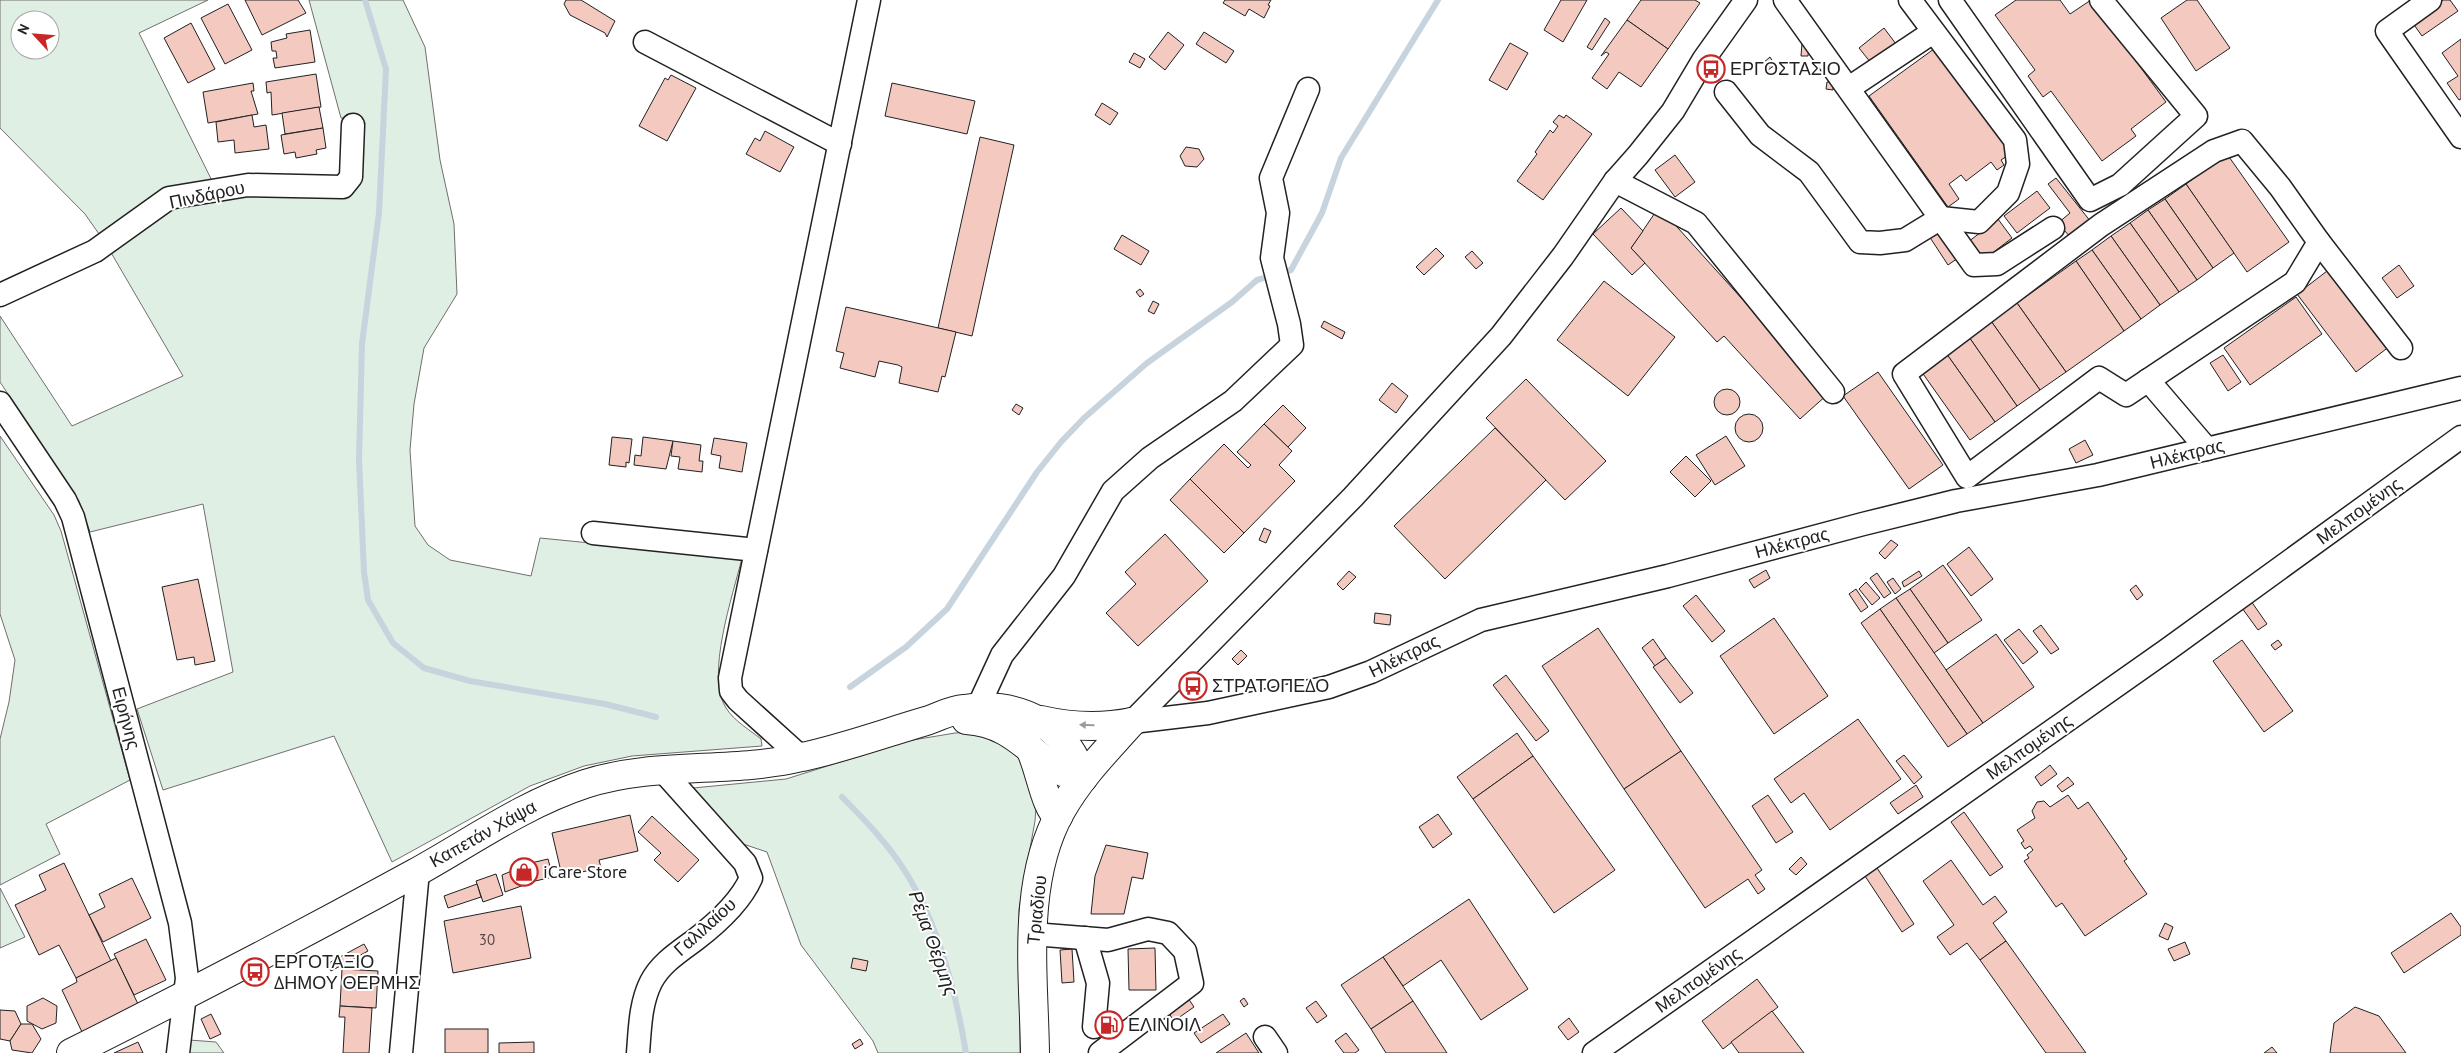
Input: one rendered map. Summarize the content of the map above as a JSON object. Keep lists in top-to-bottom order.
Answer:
{
  "streets": {
    "main road": ["Καπετάν Χάψα", "Τριαδίου"],
    "street": [
      "Πινδάρου",
      "Ηλέκτρας",
      "Μελπομένης",
      "Ειρήνης",
      "Γαλιλαίου"
    ]
  },
  "crossings": [
    ["Ηλέκτρας", "Τριαδίου"],
    ["Ειρήνης", "Καπετάν Χάψα"],
    ["Καπετάν Χάψα", "Τριαδίου"],
    ["Καπετάν Χάψα", "Γαλιλαίου"]
  ],
  "water": ["Ρέμα Θέρμης"],
  "places": {
    "bus stop": ["ΕΡΓΟΣΤΑΣΙΟ", "ΣΤΡΑΤΟΠΕΔΟ", "ΕΡΓΟΤΑΞΙΟ ΔΗΜΟΥ ΘΕΡΜΗΣ"],
    "shop": ["iCare Store"],
    "fuel station": ["ΕΛΙΝΟΙΛ"]
  },
  "house_numbers": ["30"],
  "north": "top left"
}
